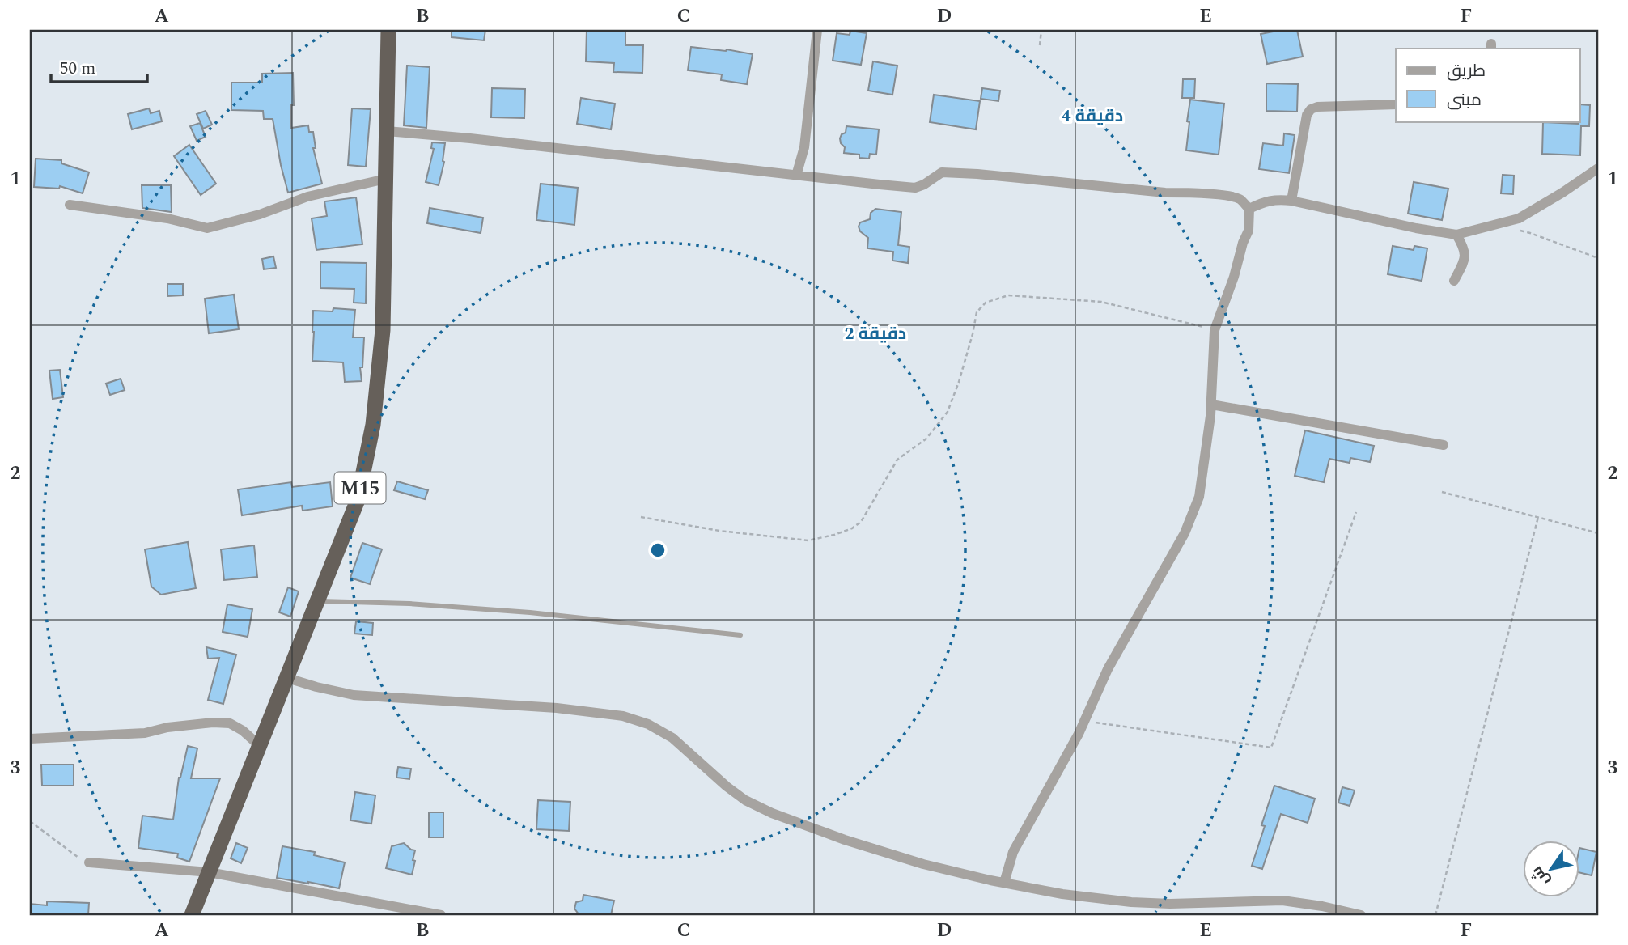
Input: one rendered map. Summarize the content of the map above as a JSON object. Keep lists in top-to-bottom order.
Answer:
{
  "streets": {
    "highway": ["M15"]
  },
  "legend": ["طريق", "مبنى"],
  "scale_bar": "50 m",
  "north": "bottom left",
  "grid": {
    "columns": [
      "A",
      "B",
      "C",
      "D",
      "E",
      "F"
    ],
    "rows": ["1", "2", "3"]
  },
  "rings": ["4 دقيقة", "2 دقيقة"]
}
